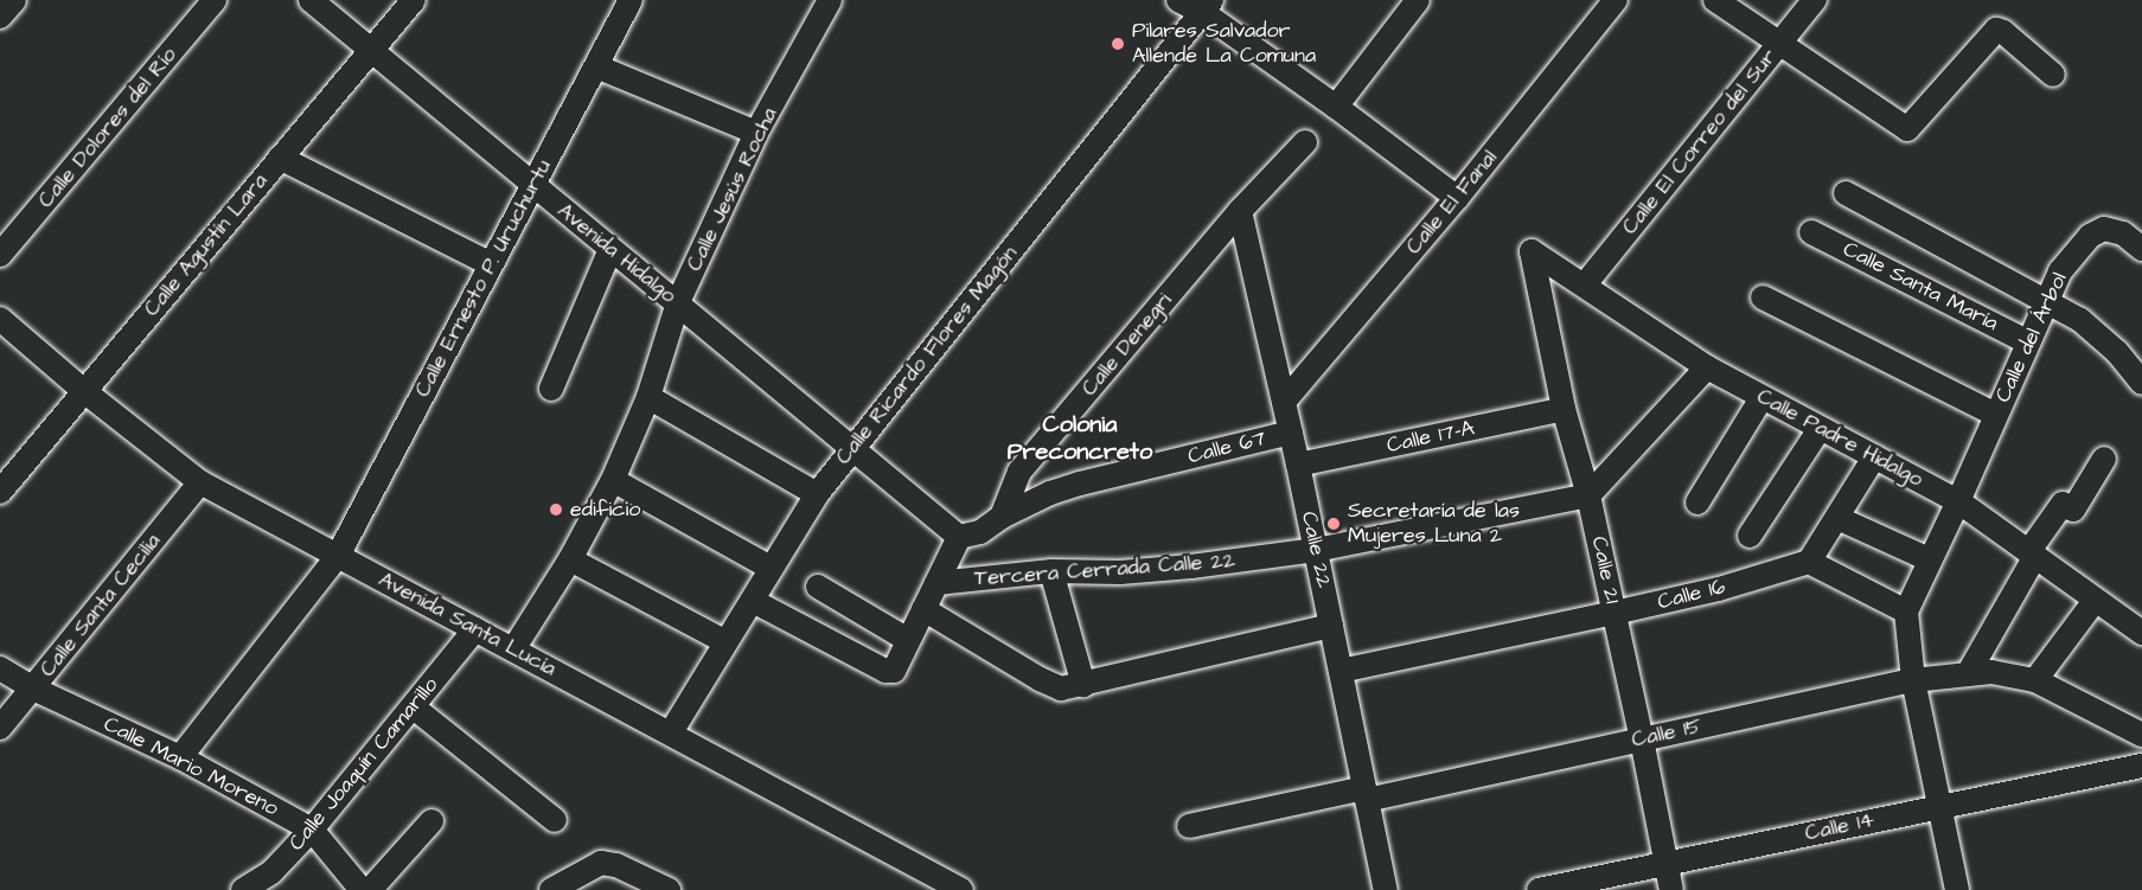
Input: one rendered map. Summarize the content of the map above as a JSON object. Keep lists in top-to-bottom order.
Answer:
{
  "streets": {
    "street": [
      "Calle Dolores del Río",
      "Calle El Correo del Sur",
      "Calle Jesús Rocha",
      "Calle El Fanal",
      "Calle Agustín Lara",
      "Avenida Hidalgo",
      "Calle Ernesto P. Uruchurtu",
      "Calle Santa María",
      "Calle del Árbol",
      "Calle Denegri",
      "Calle Ricardo Flores Magón",
      "Calle 17-A",
      "Calle Padre Hidalgo",
      "Calle 67",
      "Calle 22",
      "Tercera Cerrada Calle 22",
      "Calle 21",
      "Calle 16",
      "Calle Santa Cecilia",
      "Avenida Santa Lucía",
      "Calle 15",
      "Calle Joaquín Camarillo",
      "Calle Mario Moreno",
      "Calle 14"
    ]
  },
  "crossings": [
    ["Calle El Correo del Sur", "Calle Padre Hidalgo"],
    ["Calle Jesús Rocha", "Avenida Hidalgo"],
    ["Calle Jesús Rocha", "Avenida Santa Lucía"],
    ["Calle El Fanal", "Calle 22"],
    ["Calle Agustín Lara", "Avenida Hidalgo"],
    ["Calle Agustín Lara", "Avenida Santa Lucía"],
    ["Avenida Hidalgo", "Calle Ernesto P. Uruchurtu"],
    ["Avenida Hidalgo", "Calle Ricardo Flores Magón"],
    ["Calle Ernesto P. Uruchurtu", "Avenida Santa Lucía"],
    ["Calle Ernesto P. Uruchurtu", "Calle Mario Moreno"],
    ["Calle Santa María", "Calle del Árbol"],
    ["Calle del Árbol", "Calle Padre Hidalgo"],
    ["Calle Denegri", "Calle 67"],
    ["Calle Denegri", "Calle 22"],
    ["Calle Ricardo Flores Magón", "Avenida Santa Lucía"],
    ["Calle 17-A", "Calle 22"],
    ["Calle 17-A", "Calle 21"],
    ["Calle Padre Hidalgo", "Calle 21"],
    ["Calle 67", "Calle 22"],
    ["Calle 22", "Tercera Cerrada Calle 22"],
    ["Calle 22", "Calle 16"],
    ["Calle 22", "Calle 15"],
    ["Tercera Cerrada Calle 22", "Calle 21"],
    ["Calle 21", "Calle 16"],
    ["Calle 21", "Calle 15"],
    ["Calle 21", "Calle 14"],
    ["Calle Santa Cecilia", "Avenida Santa Lucía"],
    ["Calle Santa Cecilia", "Calle Mario Moreno"],
    ["Avenida Santa Lucía", "Calle Joaquín Camarillo"],
    ["Calle Joaquín Camarillo", "Calle Mario Moreno"]
  ],
  "districts": ["Colonia Preconcreto"],
  "places": ["Pilares Salvador Allende La Comuna", "edificio", "Secretaría de las Mujeres Luna 2"]
}
